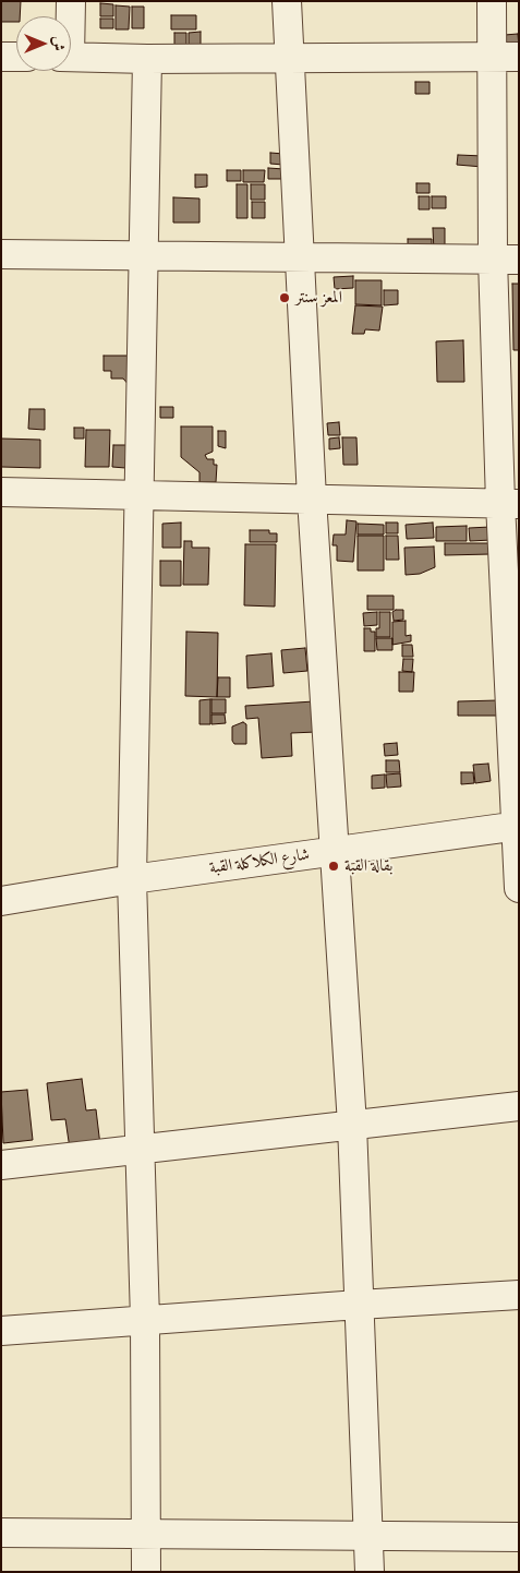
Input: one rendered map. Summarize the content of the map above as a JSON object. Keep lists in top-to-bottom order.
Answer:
{
  "streets": {
    "street": ["شارع الكلاكلة القبة"]
  },
  "places": ["المعز سنتر", "بقالة القبة"],
  "north": "right"
}
